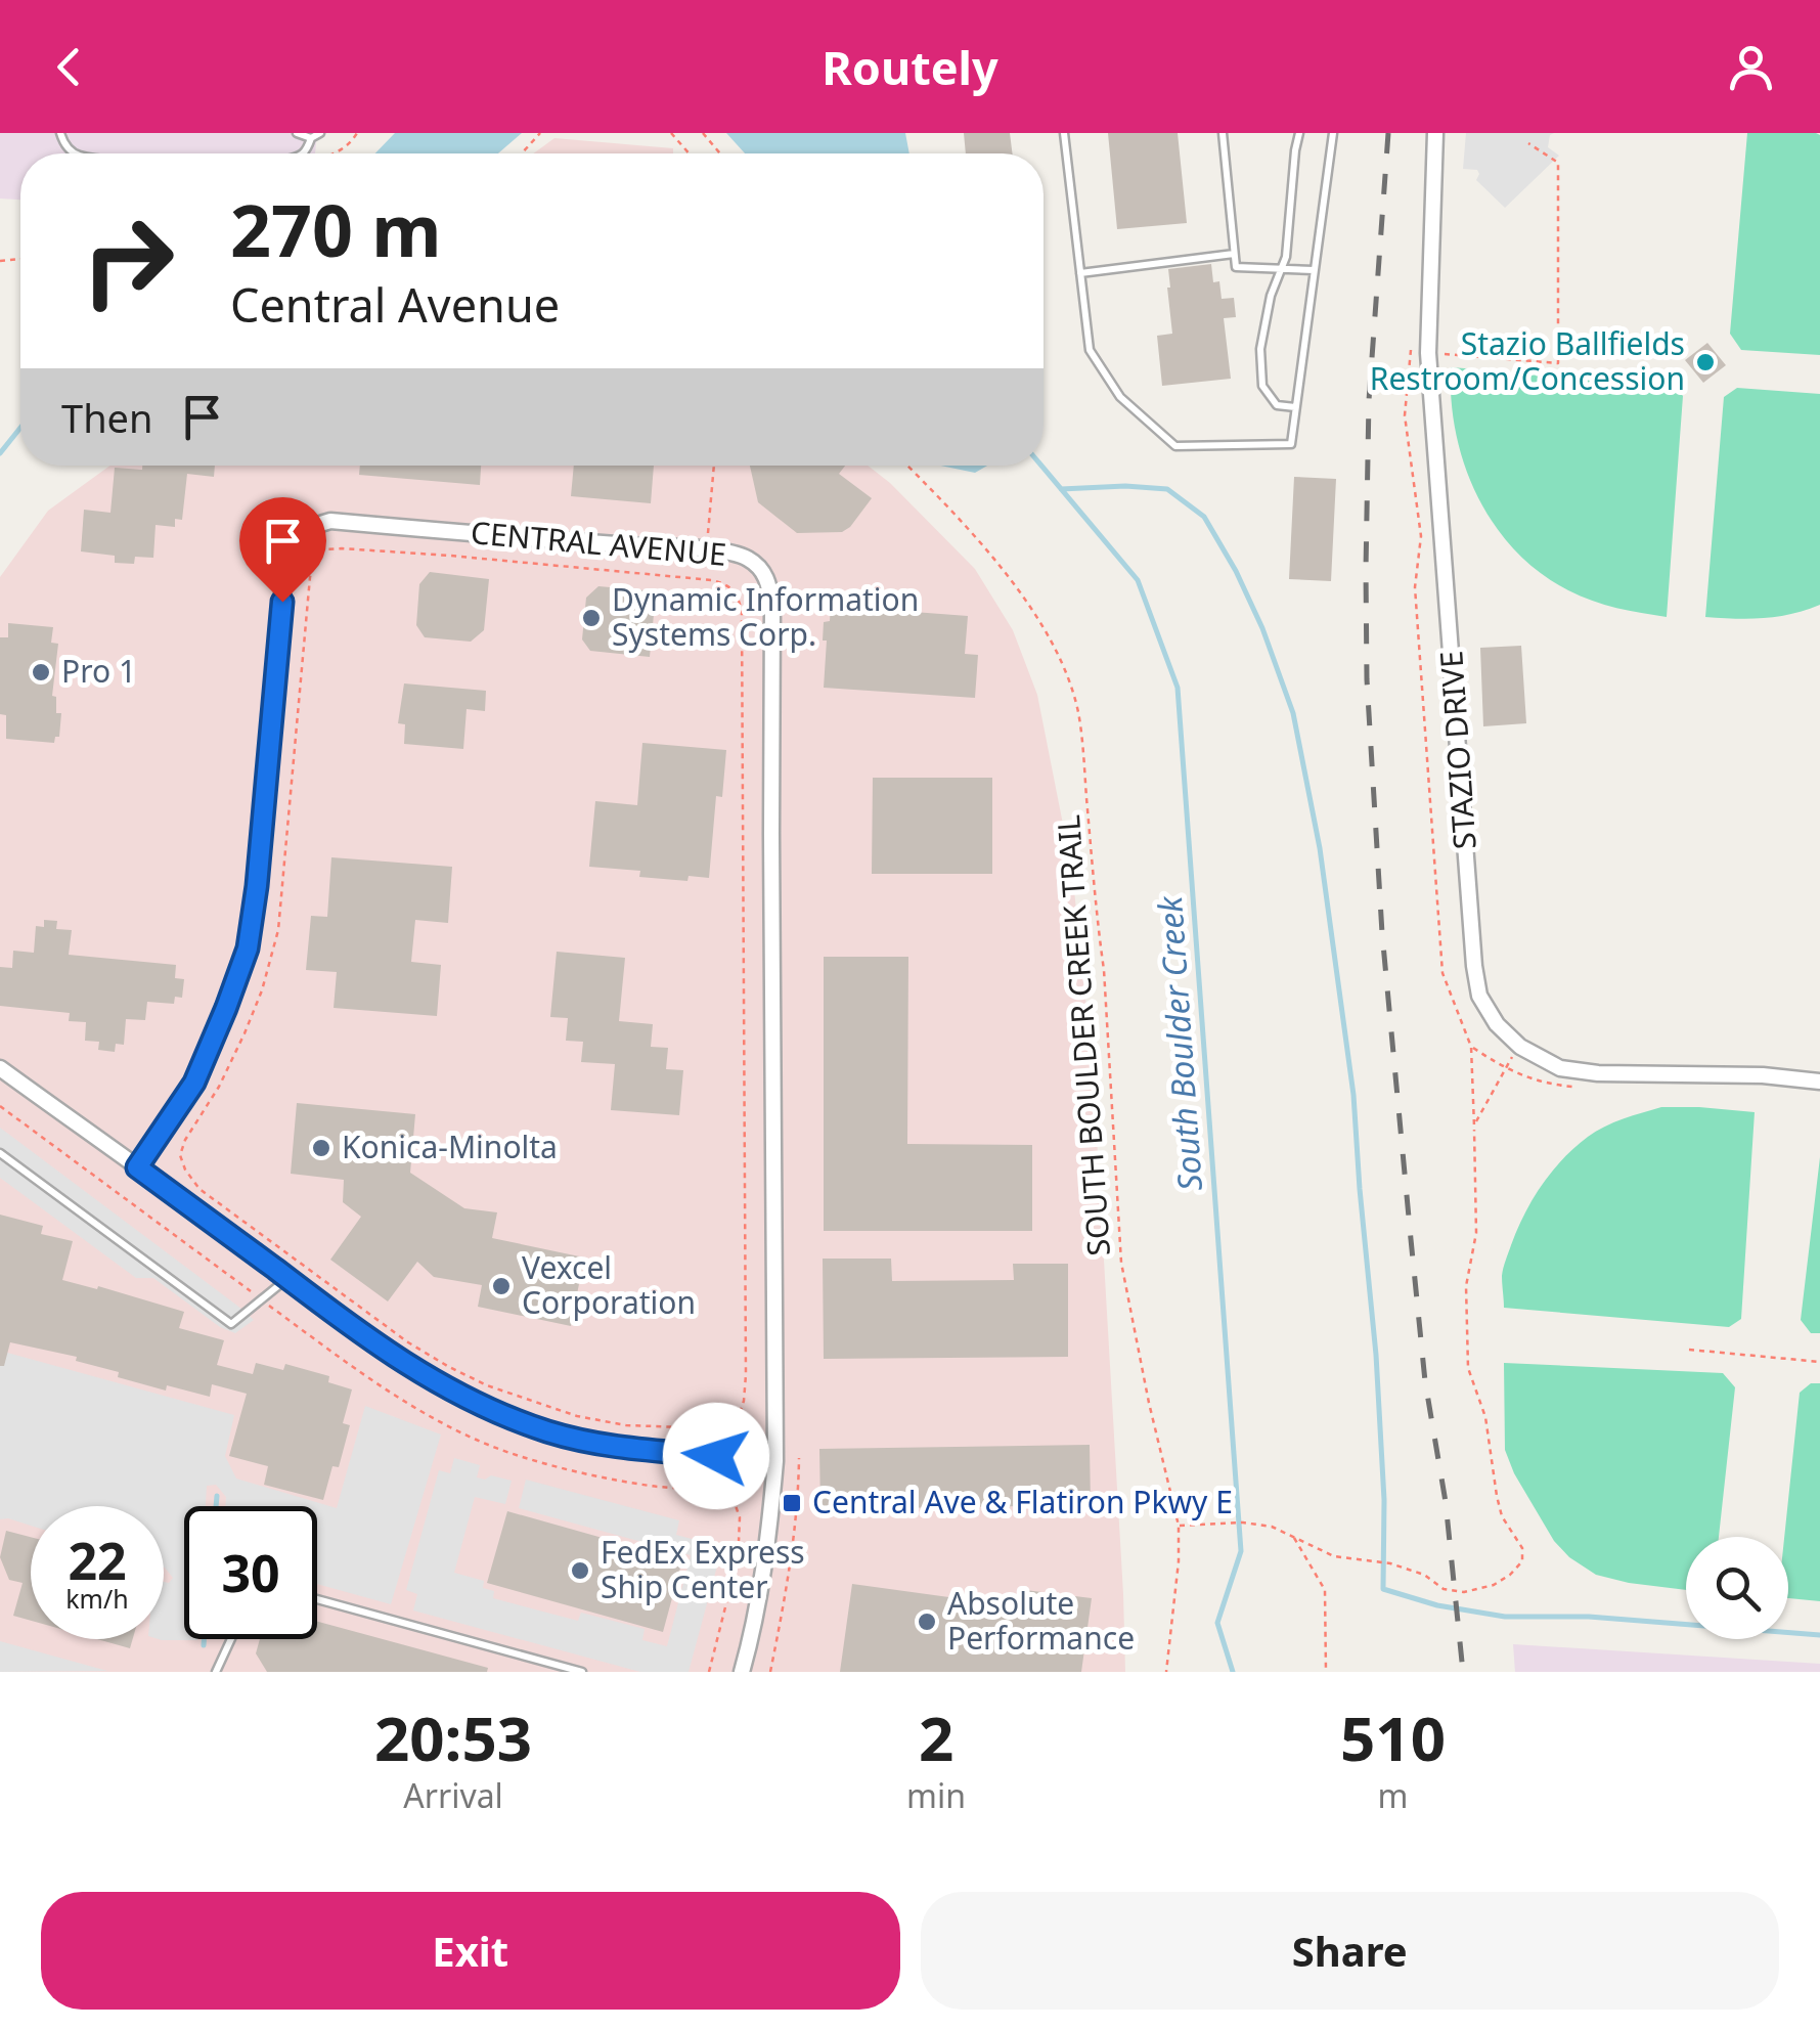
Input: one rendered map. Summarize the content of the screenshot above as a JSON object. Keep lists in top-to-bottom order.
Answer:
{
  "streets": {
    "street": ["CENTRAL AVENUE", "STAZIO DRIVE"],
    "path": ["SOUTH BOULDER CREEK TRAIL"]
  },
  "water": ["South Boulder Creek"],
  "places": {
    "other": [
      "Stazio Ballfields Restroom/Concession",
      "Dynamic Information Systems Corp.",
      "Pro 1",
      "Konica-Minolta",
      "Vexcel Corporation",
      "FedEx Express Ship Center",
      "Absolute Performance"
    ],
    "transit": ["Central Ave & Flatiron Pkwy E"]
  },
  "page": {
    "header": "Routely",
    "turn": ["270 m", "Central Avenue"],
    "then": "Then",
    "speed": "22 km/h",
    "limit": "30",
    "eta": [
      "20:53",
      "Arrival",
      "2",
      "min",
      "510",
      "m"
    ],
    "buttons": ["Exit", "Share"]
  }
}
